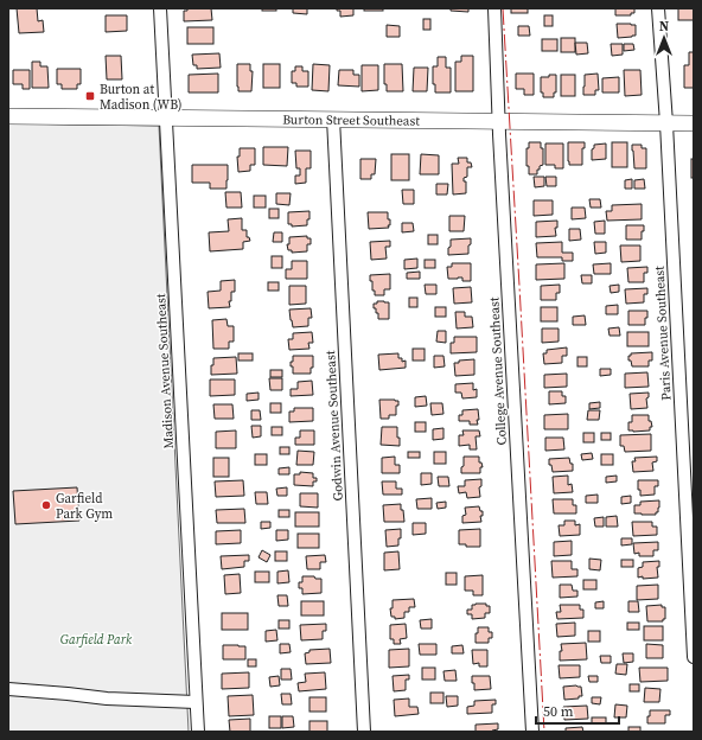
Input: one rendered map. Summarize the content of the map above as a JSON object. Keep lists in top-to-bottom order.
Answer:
{
  "streets": {
    "main road": ["Burton Street Southeast"],
    "street": [
      "Paris Avenue Southeast",
      "Madison Avenue Southeast",
      "College Avenue Southeast",
      "Godwin Avenue Southeast"
    ]
  },
  "crossings": [
    ["Burton Street Southeast", "Paris Avenue Southeast"],
    ["Burton Street Southeast", "Madison Avenue Southeast"],
    ["Burton Street Southeast", "College Avenue Southeast"],
    ["Burton Street Southeast", "Godwin Avenue Southeast"]
  ],
  "parks": ["Garfield Park"],
  "places": {
    "transit": ["Burton at Madison (WB)"],
    "other": ["Garfield Park Gym"]
  },
  "scale_bar": "50 m",
  "north": "top"
}
